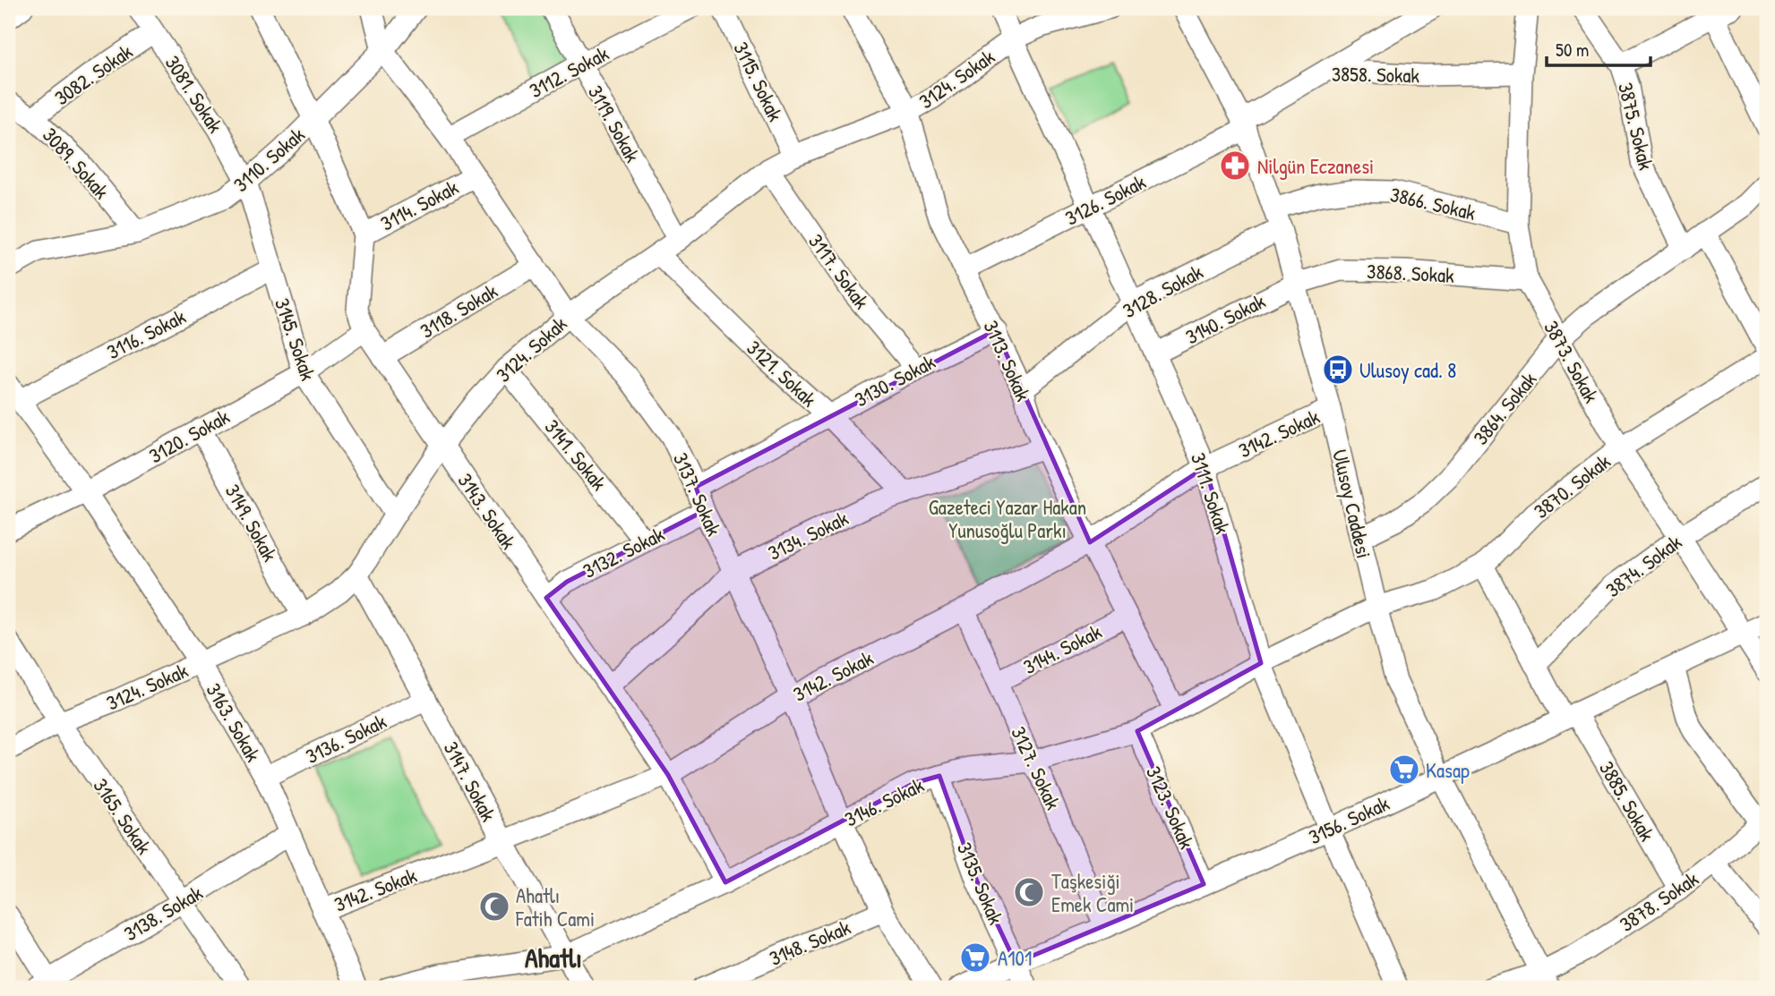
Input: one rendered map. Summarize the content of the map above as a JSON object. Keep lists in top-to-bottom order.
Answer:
{
  "streets": {
    "street": [
      "3112. Sokak",
      "3082. Sokak",
      "3858. Sokak",
      "3124. Sokak",
      "3115. Sokak",
      "3081. Sokak",
      "3119. Sokak",
      "3875. Sokak",
      "3110. Sokak",
      "3089. Sokak",
      "3126. Sokak",
      "3866. Sokak",
      "3114. Sokak",
      "3117. Sokak",
      "3868. Sokak",
      "3128. Sokak",
      "3118. Sokak",
      "3140. Sokak",
      "3116. Sokak",
      "3145. Sokak",
      "3113. Sokak",
      "3873. Sokak",
      "3121. Sokak",
      "3130. Sokak",
      "3864. Sokak",
      "3142. Sokak",
      "3120. Sokak",
      "3141. Sokak",
      "3870. Sokak",
      "3111. Sokak",
      "3137. Sokak",
      "Ulusoy Caddesi",
      "3143. Sokak",
      "3149. Sokak",
      "3134. Sokak",
      "3132. Sokak",
      "3874. Sokak",
      "3144. Sokak",
      "3163. Sokak",
      "3136. Sokak",
      "3127. Sokak",
      "3147. Sokak",
      "3885. Sokak",
      "3146. Sokak",
      "3123. Sokak",
      "3165. Sokak",
      "3156. Sokak",
      "3135. Sokak",
      "3878. Sokak",
      "3138. Sokak",
      "3148. Sokak"
    ]
  },
  "crossings": [
    ["3112. Sokak", "3119. Sokak"],
    ["3112. Sokak", "3137. Sokak"],
    ["3082. Sokak", "3081. Sokak"],
    ["3082. Sokak", "3089. Sokak"],
    ["3858. Sokak", "3126. Sokak"],
    ["3858. Sokak", "3873. Sokak"],
    ["3858. Sokak", "Ulusoy Caddesi"],
    ["3124. Sokak", "3115. Sokak"],
    ["3124. Sokak", "3119. Sokak"],
    ["3124. Sokak", "3117. Sokak"],
    ["3124. Sokak", "3145. Sokak"],
    ["3124. Sokak", "3113. Sokak"],
    ["3124. Sokak", "3121. Sokak"],
    ["3124. Sokak", "3141. Sokak"],
    ["3124. Sokak", "3111. Sokak"],
    ["3124. Sokak", "3137. Sokak"],
    ["3124. Sokak", "3143. Sokak"],
    ["3124. Sokak", "3149. Sokak"],
    ["3124. Sokak", "3163. Sokak"],
    ["3124. Sokak", "3147. Sokak"],
    ["3124. Sokak", "3165. Sokak"],
    ["3081. Sokak", "3110. Sokak"],
    ["3081. Sokak", "3145. Sokak"],
    ["3875. Sokak", "3864. Sokak"],
    ["3110. Sokak", "3089. Sokak"],
    ["3110. Sokak", "3145. Sokak"],
    ["3110. Sokak", "3137. Sokak"],
    ["3110. Sokak", "3143. Sokak"],
    ["3126. Sokak", "3113. Sokak"],
    ["3126. Sokak", "3111. Sokak"],
    ["3126. Sokak", "Ulusoy Caddesi"],
    ["3866. Sokak", "3873. Sokak"],
    ["3866. Sokak", "Ulusoy Caddesi"],
    ["3114. Sokak", "3137. Sokak"],
    ["3114. Sokak", "3143. Sokak"],
    ["3117. Sokak", "3130. Sokak"],
    ["3868. Sokak", "3140. Sokak"],
    ["3868. Sokak", "3873. Sokak"],
    ["3868. Sokak", "Ulusoy Caddesi"],
    ["3128. Sokak", "3113. Sokak"],
    ["3128. Sokak", "3111. Sokak"],
    ["3128. Sokak", "Ulusoy Caddesi"],
    ["3118. Sokak", "3137. Sokak"],
    ["3118. Sokak", "3143. Sokak"],
    ["3140. Sokak", "3111. Sokak"],
    ["3140. Sokak", "Ulusoy Caddesi"],
    ["3116. Sokak", "3145. Sokak"],
    ["3116. Sokak", "3163. Sokak"],
    ["3145. Sokak", "3120. Sokak"],
    ["3113. Sokak", "3130. Sokak"],
    ["3113. Sokak", "3142. Sokak"],
    ["3113. Sokak", "3134. Sokak"],
    ["3113. Sokak", "3144. Sokak"],
    ["3113. Sokak", "3146. Sokak"],
    ["3873. Sokak", "3864. Sokak"],
    ["3873. Sokak", "3870. Sokak"],
    ["3873. Sokak", "3874. Sokak"],
    ["3873. Sokak", "3156. Sokak"],
    ["3121. Sokak", "3130. Sokak"],
    ["3121. Sokak", "3134. Sokak"],
    ["3130. Sokak", "3137. Sokak"],
    ["3864. Sokak", "Ulusoy Caddesi"],
    ["3142. Sokak", "3111. Sokak"],
    ["3142. Sokak", "3137. Sokak"],
    ["3142. Sokak", "Ulusoy Caddesi"],
    ["3142. Sokak", "3143. Sokak"],
    ["3142. Sokak", "3163. Sokak"],
    ["3142. Sokak", "3127. Sokak"],
    ["3142. Sokak", "3147. Sokak"],
    ["3120. Sokak", "3143. Sokak"],
    ["3120. Sokak", "3149. Sokak"],
    ["3120. Sokak", "3163. Sokak"],
    ["3141. Sokak", "3132. Sokak"],
    ["3870. Sokak", "Ulusoy Caddesi"],
    ["3870. Sokak", "3885. Sokak"],
    ["3870. Sokak", "3146. Sokak"],
    ["3111. Sokak", "3146. Sokak"],
    ["3111. Sokak", "3156. Sokak"],
    ["3137. Sokak", "3134. Sokak"],
    ["3137. Sokak", "3132. Sokak"],
    ["3137. Sokak", "3146. Sokak"],
    ["3137. Sokak", "3148. Sokak"],
    ["Ulusoy Caddesi", "3146. Sokak"],
    ["Ulusoy Caddesi", "3156. Sokak"],
    ["Ulusoy Caddesi", "3878. Sokak"],
    ["3143. Sokak", "3134. Sokak"],
    ["3143. Sokak", "3132. Sokak"],
    ["3143. Sokak", "3146. Sokak"],
    ["3874. Sokak", "3885. Sokak"],
    ["3144. Sokak", "3127. Sokak"],
    ["3163. Sokak", "3136. Sokak"],
    ["3163. Sokak", "3138. Sokak"],
    ["3136. Sokak", "3147. Sokak"],
    ["3127. Sokak", "3146. Sokak"],
    ["3127. Sokak", "3156. Sokak"],
    ["3147. Sokak", "3146. Sokak"],
    ["3885. Sokak", "3156. Sokak"],
    ["3885. Sokak", "3878. Sokak"],
    ["3146. Sokak", "3123. Sokak"],
    ["3146. Sokak", "3135. Sokak"],
    ["3123. Sokak", "3156. Sokak"],
    ["3165. Sokak", "3138. Sokak"],
    ["3156. Sokak", "3135. Sokak"]
  ],
  "districts": ["Ahatlı"],
  "parks": ["Gazeteci Yazar Hakan Yunusoğlu Parkı"],
  "places": {
    "pharmacy": ["Nilgün Eczanesi"],
    "bus stop": ["Ulusoy cad. 8"],
    "supermarket": ["Kasap", "A101"],
    "mosque": ["Taşkesiği Emek Cami", "Ahatlı Fatih Cami"]
  },
  "scale_bar": "50 m"
}
